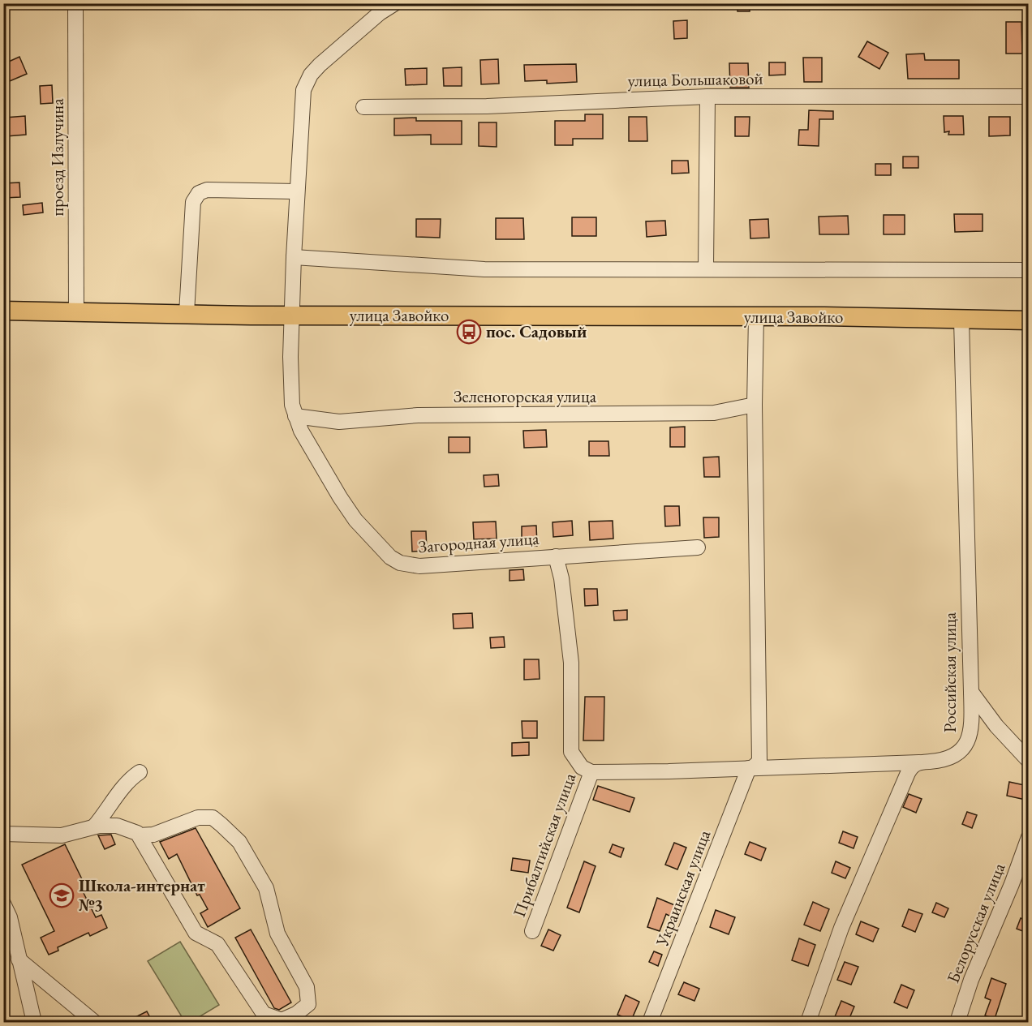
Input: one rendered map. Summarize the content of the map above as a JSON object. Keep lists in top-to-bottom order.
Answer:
{
  "streets": {
    "main road": ["улица Завойко"],
    "street": [
      "улица Большаковой",
      "проезд Излучина",
      "Зеленогорская улица",
      "Загородная улица",
      "Российская улица",
      "Прибалтийская улица",
      "Украинская улица",
      "Белорусская улица"
    ]
  },
  "crossings": [
    ["проезд Излучина", "улица Завойко"],
    ["улица Завойко", "Загородная улица"],
    ["улица Завойко", "Российская улица"],
    ["улица Завойко", "Украинская улица"],
    ["Зеленогорская улица", "Загородная улица"],
    ["Зеленогорская улица", "Украинская улица"],
    ["Российская улица", "Прибалтийская улица"],
    ["Российская улица", "Украинская улица"]
  ],
  "places": {
    "bus stop": ["пос. Садовый"],
    "school or university": ["Школа-интернат №3"]
  }
}
